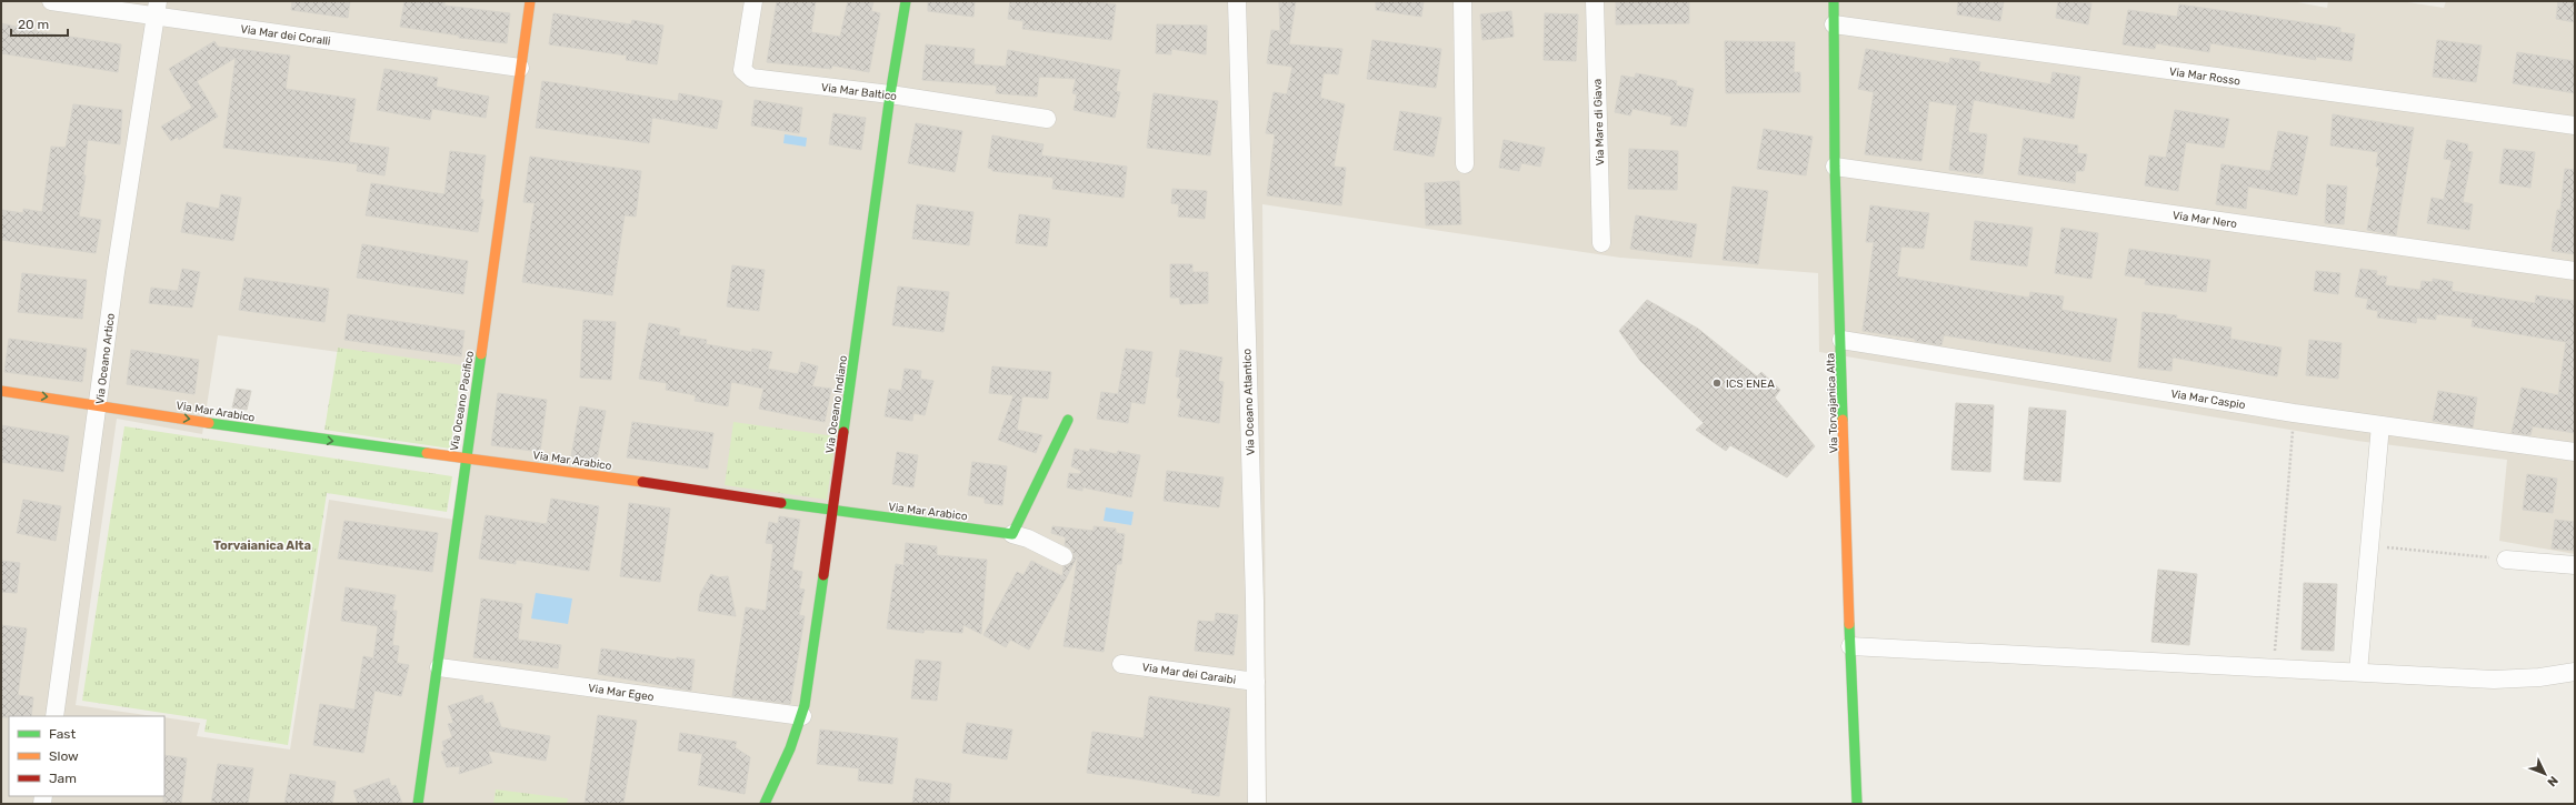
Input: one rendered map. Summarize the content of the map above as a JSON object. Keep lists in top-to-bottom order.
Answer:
{
  "streets": {
    "street": [
      "Via Mar dei Coralli",
      "Via Mar Rosso",
      "Via Mar Baltico",
      "Via Mare di Giava",
      "Via Mar Nero",
      "Via Oceano Artico",
      "Via Mar Caspio",
      "Via Oceano Pacifico",
      "Via Oceano Atlantico",
      "Via Torvajanica Alta",
      "Via Oceano Indiano",
      "Via Mar Arabico",
      "Via Mar dei Caraibi",
      "Via Mar Egeo"
    ]
  },
  "crossings": [
    ["Via Mar dei Coralli", "Via Oceano Artico"],
    ["Via Mar dei Coralli", "Via Oceano Pacifico"],
    ["Via Mar Rosso", "Via Torvajanica Alta"],
    ["Via Mar Baltico", "Via Oceano Indiano"],
    ["Via Mar Nero", "Via Torvajanica Alta"],
    ["Via Oceano Artico", "Via Mar Arabico"],
    ["Via Mar Caspio", "Via Torvajanica Alta"],
    ["Via Oceano Pacifico", "Via Mar Arabico"],
    ["Via Oceano Pacifico", "Via Mar Egeo"],
    ["Via Oceano Atlantico", "Via Mar dei Caraibi"],
    ["Via Oceano Indiano", "Via Mar Arabico"],
    ["Via Oceano Indiano", "Via Mar Egeo"]
  ],
  "one_way": ["Via Mar Arabico"],
  "districts": ["Torvaianica Alta"],
  "places": ["ICS ENEA"],
  "legend": ["Fast", "Slow", "Jam"],
  "scale_bar": "20 m",
  "north": "bottom right"
}
